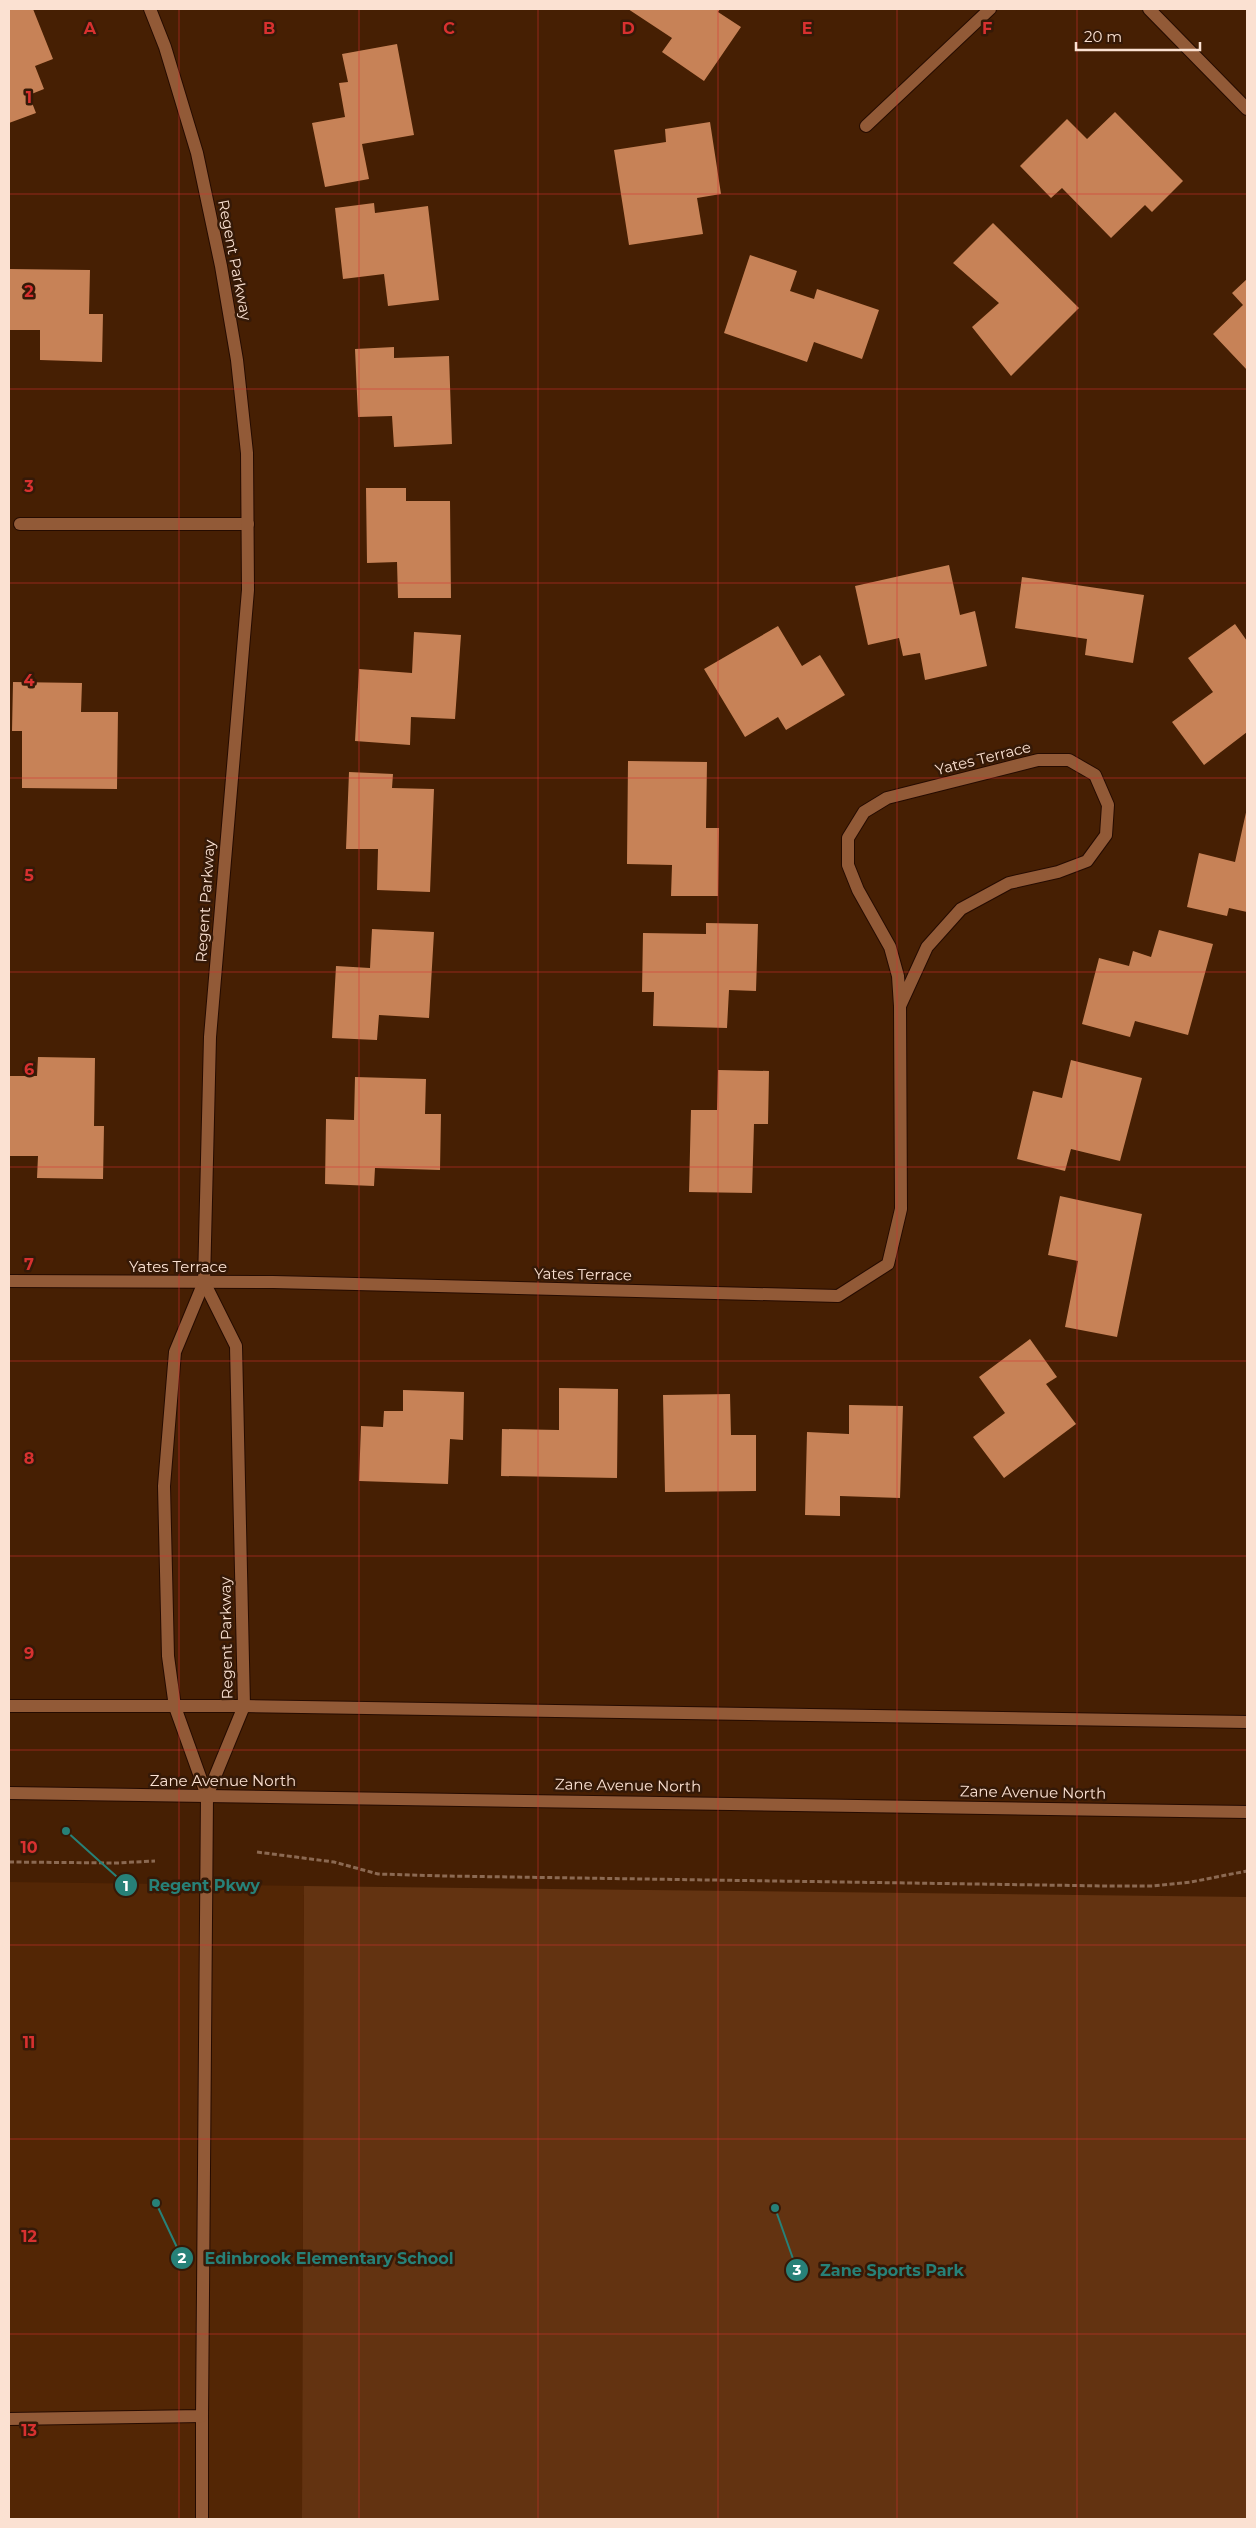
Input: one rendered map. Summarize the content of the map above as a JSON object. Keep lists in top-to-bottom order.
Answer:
{
  "streets": {
    "street": ["Regent Parkway", "Yates Terrace", "Zane Avenue North"]
  },
  "crossings": [
    ["Regent Parkway", "Yates Terrace"],
    ["Regent Parkway", "Zane Avenue North"]
  ],
  "places": ["Regent Pkwy", "Edinbrook Elementary School", "Zane Sports Park"],
  "scale_bar": "20 m",
  "grid": {
    "columns": [
      "A",
      "B",
      "C",
      "D",
      "E",
      "F"
    ],
    "rows": [
      "1",
      "2",
      "3",
      "4",
      "5",
      "6",
      "7",
      "8",
      "9",
      "10",
      "11",
      "12",
      "13"
    ]
  }
}
